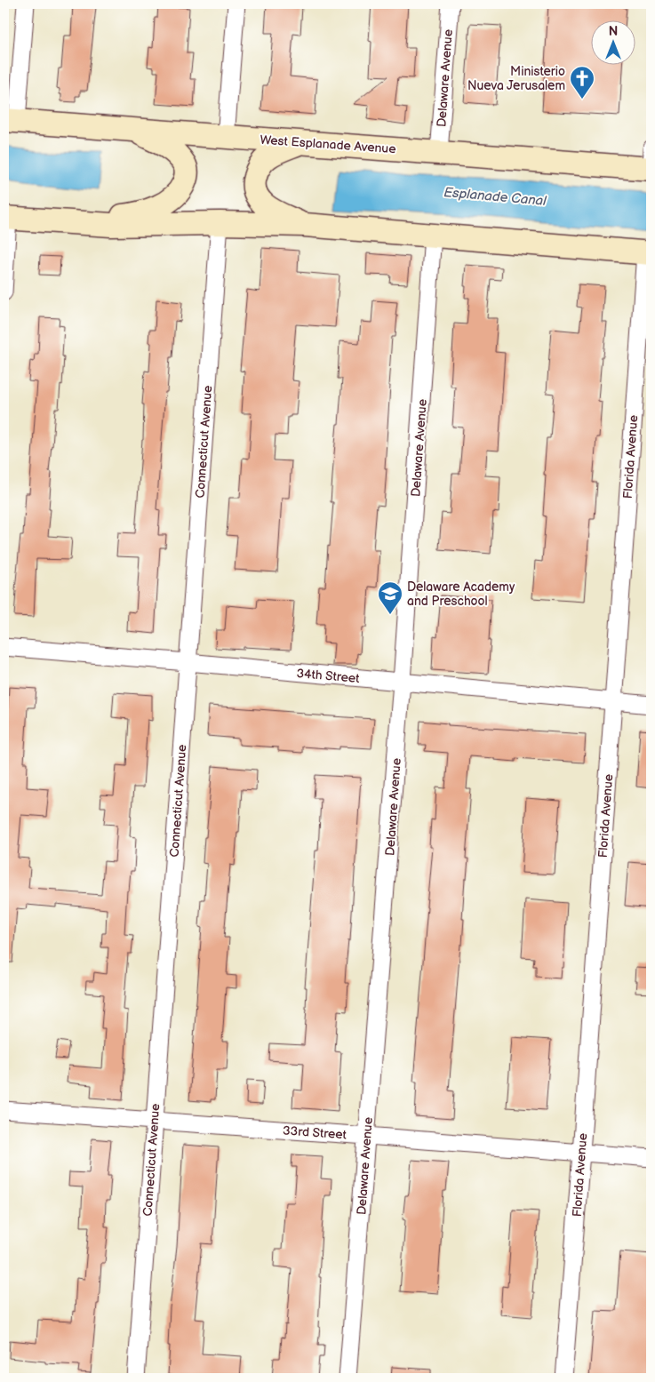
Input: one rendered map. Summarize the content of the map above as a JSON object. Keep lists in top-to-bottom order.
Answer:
{
  "streets": {
    "main road": ["West Esplanade Avenue"],
    "street": [
      "Delaware Avenue",
      "Connecticut Avenue",
      "Florida Avenue",
      "34th Street",
      "33rd Street"
    ]
  },
  "crossings": [
    ["Delaware Avenue", "West Esplanade Avenue"],
    ["Delaware Avenue", "34th Street"],
    ["Delaware Avenue", "33rd Street"],
    ["Connecticut Avenue", "34th Street"],
    ["Connecticut Avenue", "33rd Street"],
    ["Florida Avenue", "34th Street"],
    ["Florida Avenue", "33rd Street"]
  ],
  "water": ["Esplanade Canal"],
  "places": {
    "church": ["Ministerio Nueva Jerusalem"],
    "school or university": ["Delaware Academy and Preschool"]
  },
  "north": "top"
}
